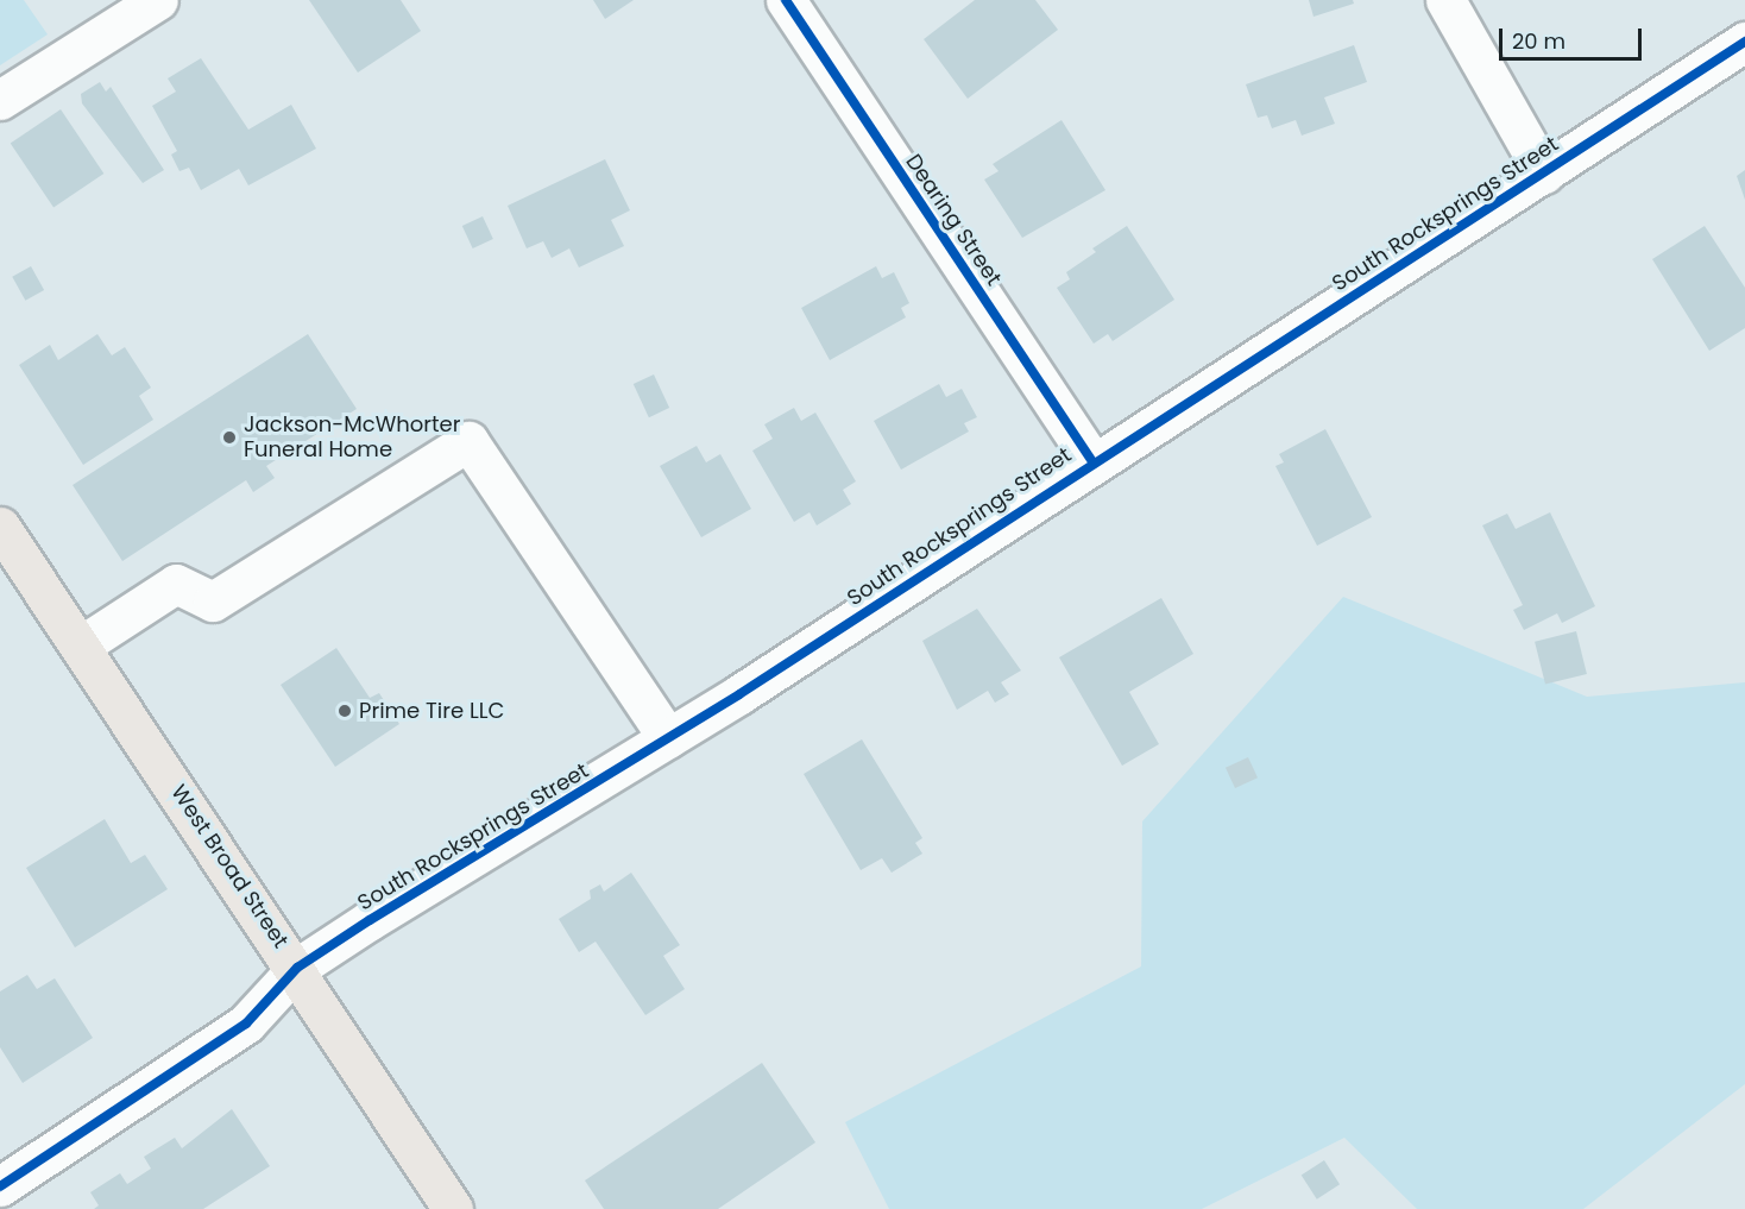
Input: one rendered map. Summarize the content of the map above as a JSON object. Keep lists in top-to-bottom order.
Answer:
{
  "streets": {
    "main road": ["West Broad Street"],
    "street": ["South Rocksprings Street", "Dearing Street"]
  },
  "crossings": [
    ["South Rocksprings Street", "Dearing Street"],
    ["South Rocksprings Street", "West Broad Street"]
  ],
  "places": ["Jackson-McWhorter Funeral Home", "Prime Tire LLC"],
  "scale_bar": "20 m"
}
